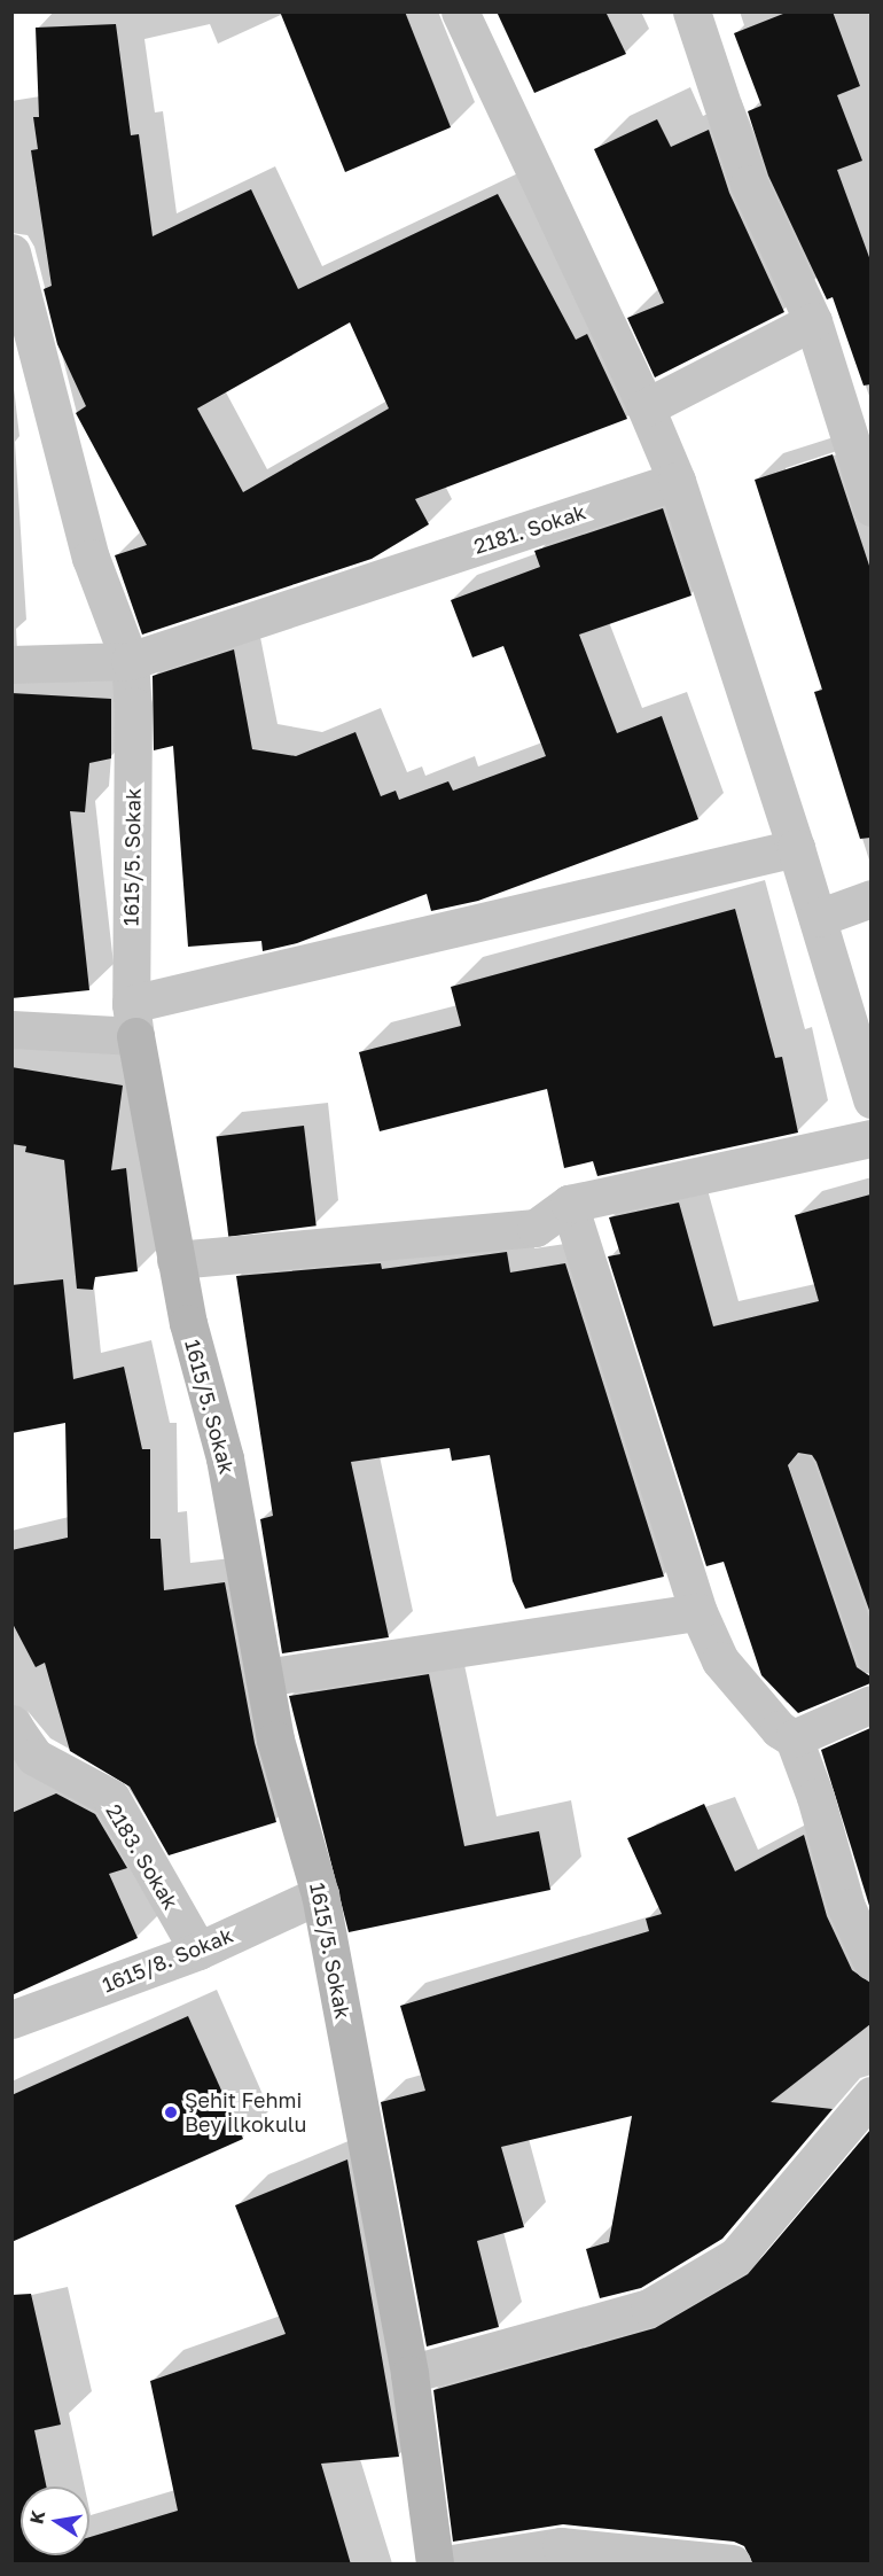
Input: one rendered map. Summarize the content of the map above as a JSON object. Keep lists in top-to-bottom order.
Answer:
{
  "streets": {
    "main road": ["1615/5. Sokak"],
    "street": ["2181. Sokak", "2183. Sokak", "1615/8. Sokak"]
  },
  "crossings": [
    ["2181. Sokak", "1615/5. Sokak"],
    ["1615/5. Sokak", "1615/8. Sokak"],
    ["2183. Sokak", "1615/8. Sokak"]
  ],
  "places": ["Şehit Fehmi Bey İlkokulu"],
  "north": "left"
}
